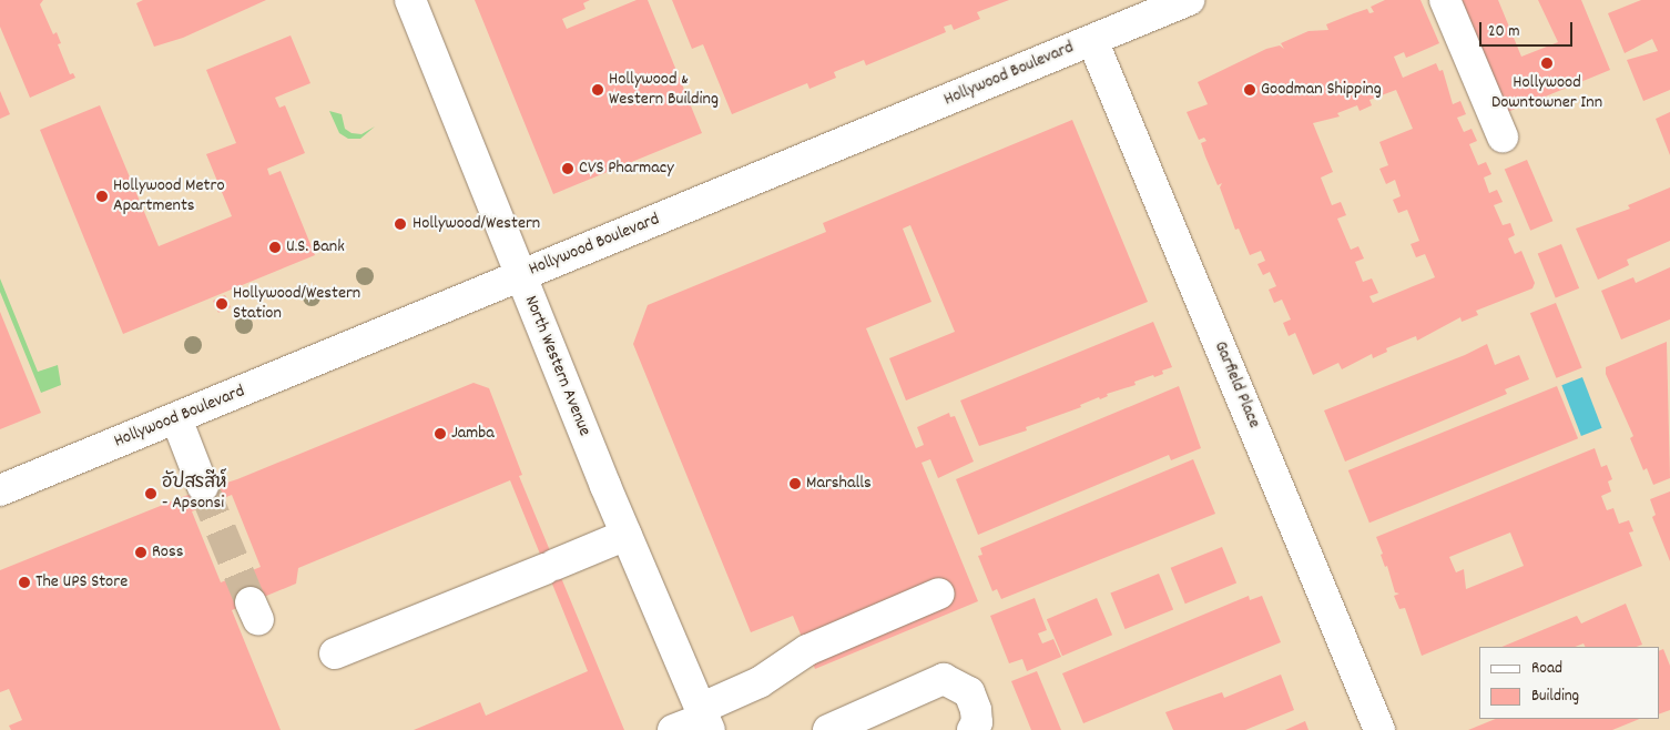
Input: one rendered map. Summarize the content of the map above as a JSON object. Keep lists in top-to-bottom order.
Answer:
{
  "streets": {
    "main road": ["Hollywood Boulevard", "North Western Avenue", "Garfield Place"]
  },
  "crossings": [
    ["Hollywood Boulevard", "North Western Avenue"],
    ["Hollywood Boulevard", "Garfield Place"]
  ],
  "places": [
    "Hollywood Downtowner Inn",
    "Hollywood & Western Building",
    "Goodman Shipping",
    "CVS Pharmacy",
    "Hollywood Metro Apartments",
    "Hollywood/Western",
    "U.S. Bank",
    "Hollywood/Western Station",
    "Jamba",
    "Marshalls",
    "อัปสรสีห์ - Apsonsi",
    "Ross",
    "The UPS Store"
  ],
  "legend": ["Road", "Building"],
  "scale_bar": "20 m"
}
